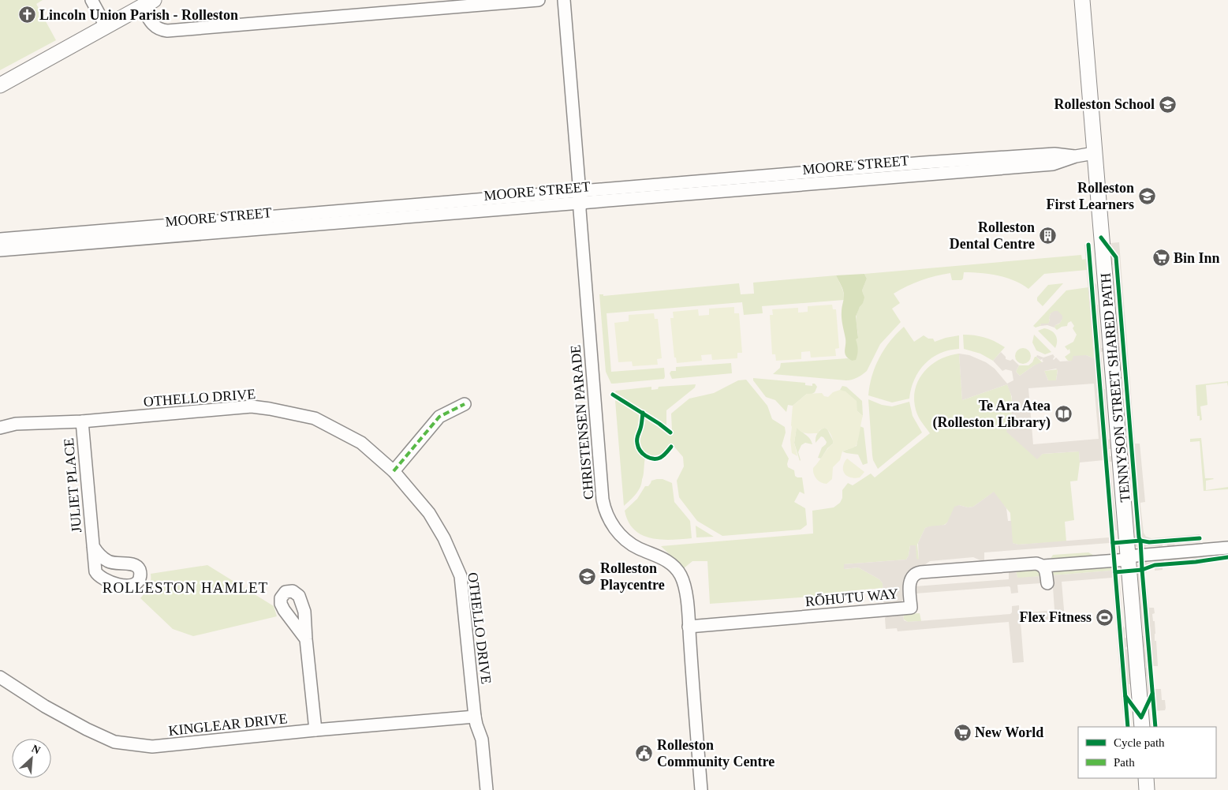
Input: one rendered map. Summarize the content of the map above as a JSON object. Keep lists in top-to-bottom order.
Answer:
{
  "streets": {
    "street": [
      "MOORE STREET",
      "OTHELLO DRIVE",
      "CHRISTENSEN PARADE",
      "JULIET PLACE",
      "RŌHUTU WAY",
      "KINGLEAR DRIVE"
    ],
    "cycle path": ["TENNYSON STREET SHARED PATH"]
  },
  "crossings": [
    ["MOORE STREET", "CHRISTENSEN PARADE"],
    ["OTHELLO DRIVE", "JULIET PLACE"],
    ["OTHELLO DRIVE", "KINGLEAR DRIVE"],
    ["CHRISTENSEN PARADE", "RŌHUTU WAY"]
  ],
  "districts": ["ROLLESTON HAMLET"],
  "places": {
    "church": ["Lincoln Union Parish - Rolleston"],
    "school or university": ["Rolleston School", "Rolleston First Learners", "Rolleston Playcentre"],
    "building": ["Rolleston Dental Centre"],
    "supermarket": ["Bin Inn", "New World"],
    "library": ["Te Ara Atea (Rolleston Library)"],
    "sports": ["Flex Fitness"],
    "public building": ["Rolleston Community Centre"]
  },
  "legend": ["Cycle path", "Path"],
  "north": "top right"
}
